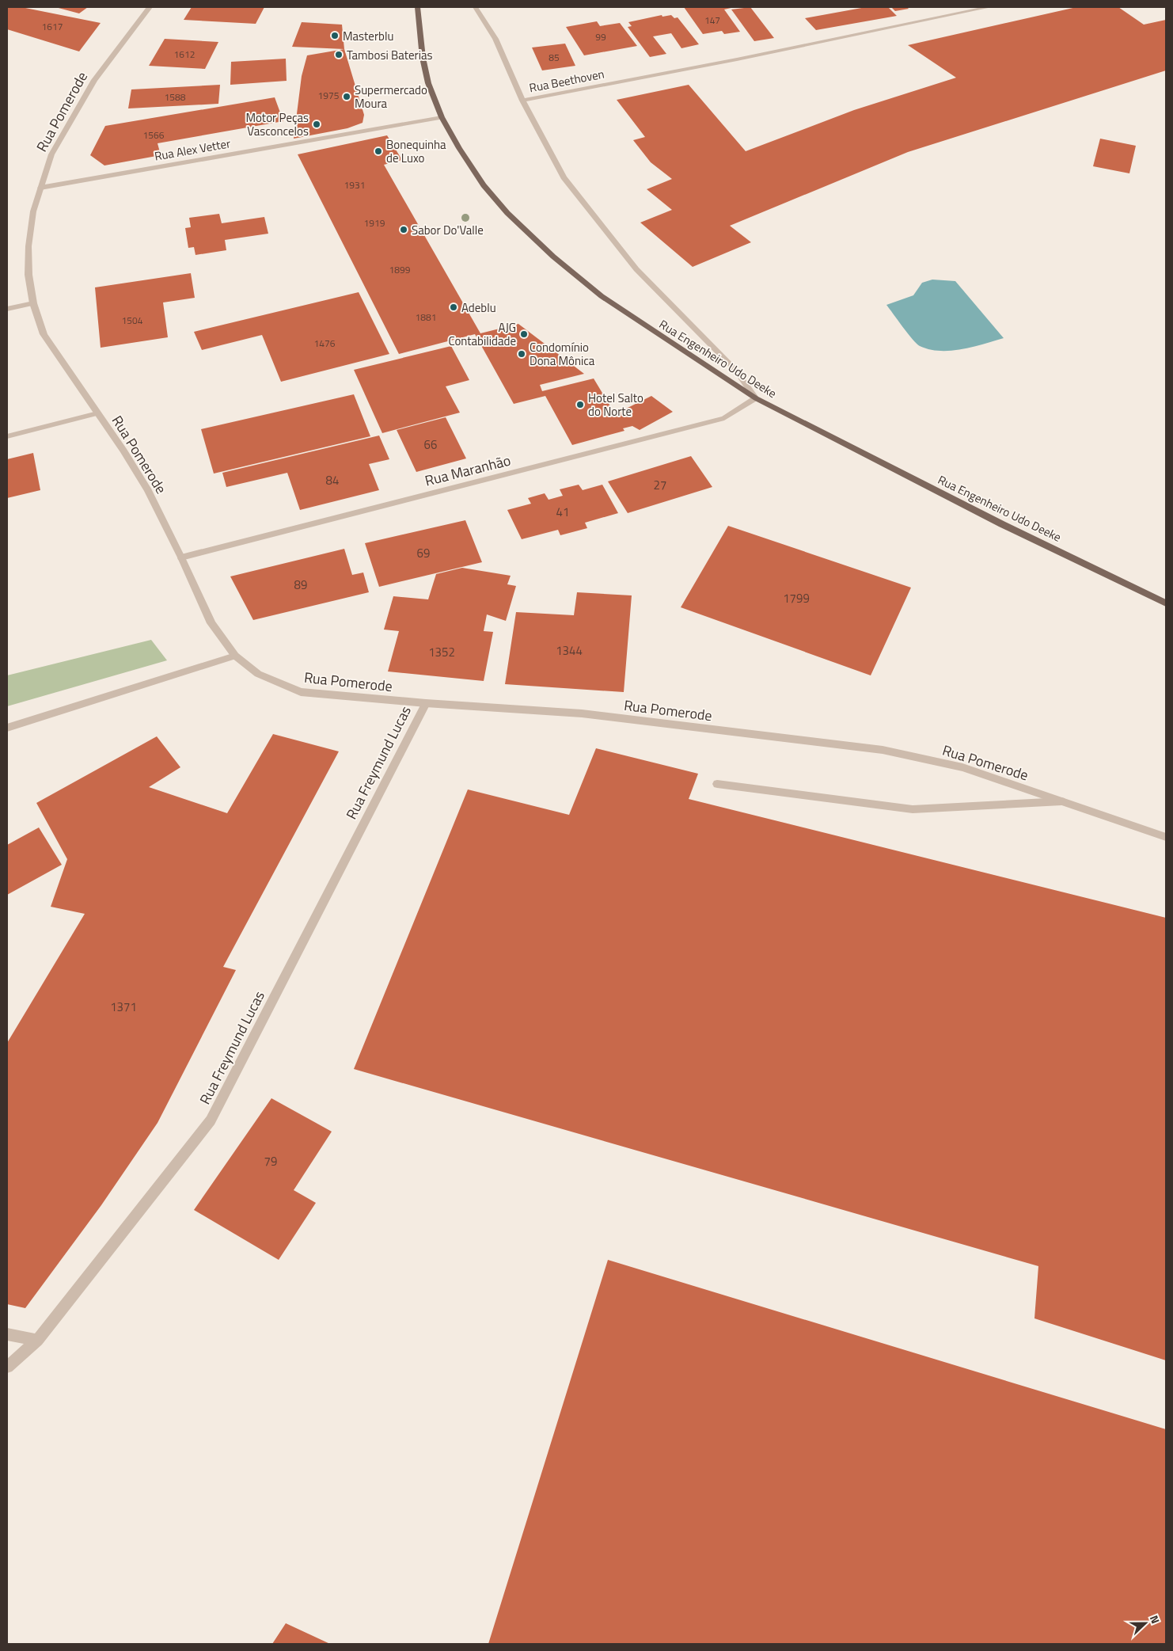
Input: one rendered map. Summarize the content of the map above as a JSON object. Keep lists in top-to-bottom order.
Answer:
{
  "streets": {
    "main road": ["Rua Engenheiro Udo Deeke"],
    "street": [
      "Rua Beethoven",
      "Rua Pomerode",
      "Rua Alex Vetter",
      "Rua Maranhão",
      "Rua Freymund Lucas"
    ]
  },
  "crossings": [
    ["Rua Beethoven", "Rua Engenheiro Udo Deeke"],
    ["Rua Beethoven", "Rua Maranhão"],
    ["Rua Pomerode", "Rua Alex Vetter"],
    ["Rua Pomerode", "Rua Maranhão"],
    ["Rua Pomerode", "Rua Freymund Lucas"],
    ["Rua Alex Vetter", "Rua Engenheiro Udo Deeke"],
    ["Rua Engenheiro Udo Deeke", "Rua Maranhão"]
  ],
  "places": [
    "Masterblu",
    "Tambosi Baterias",
    "Supermercado Moura",
    "Motor Peças Vasconcelos",
    "Bonequinha de Luxo",
    "Sabor Do'Valle",
    "Adeblu",
    "AJG Contabilidade",
    "Condomínio Dona Mônica",
    "Hotel Salto do Norte"
  ],
  "house_numbers": [
    "147",
    "1617",
    "99",
    "1612",
    "85",
    "1975",
    "1588",
    "1566",
    "1931",
    "1919",
    "1899",
    "1881",
    "1504",
    "1476",
    "66",
    "84",
    "27",
    "41",
    "69",
    "89",
    "1799",
    "1344",
    "1352",
    "1371",
    "79"
  ],
  "north": "right"
}
